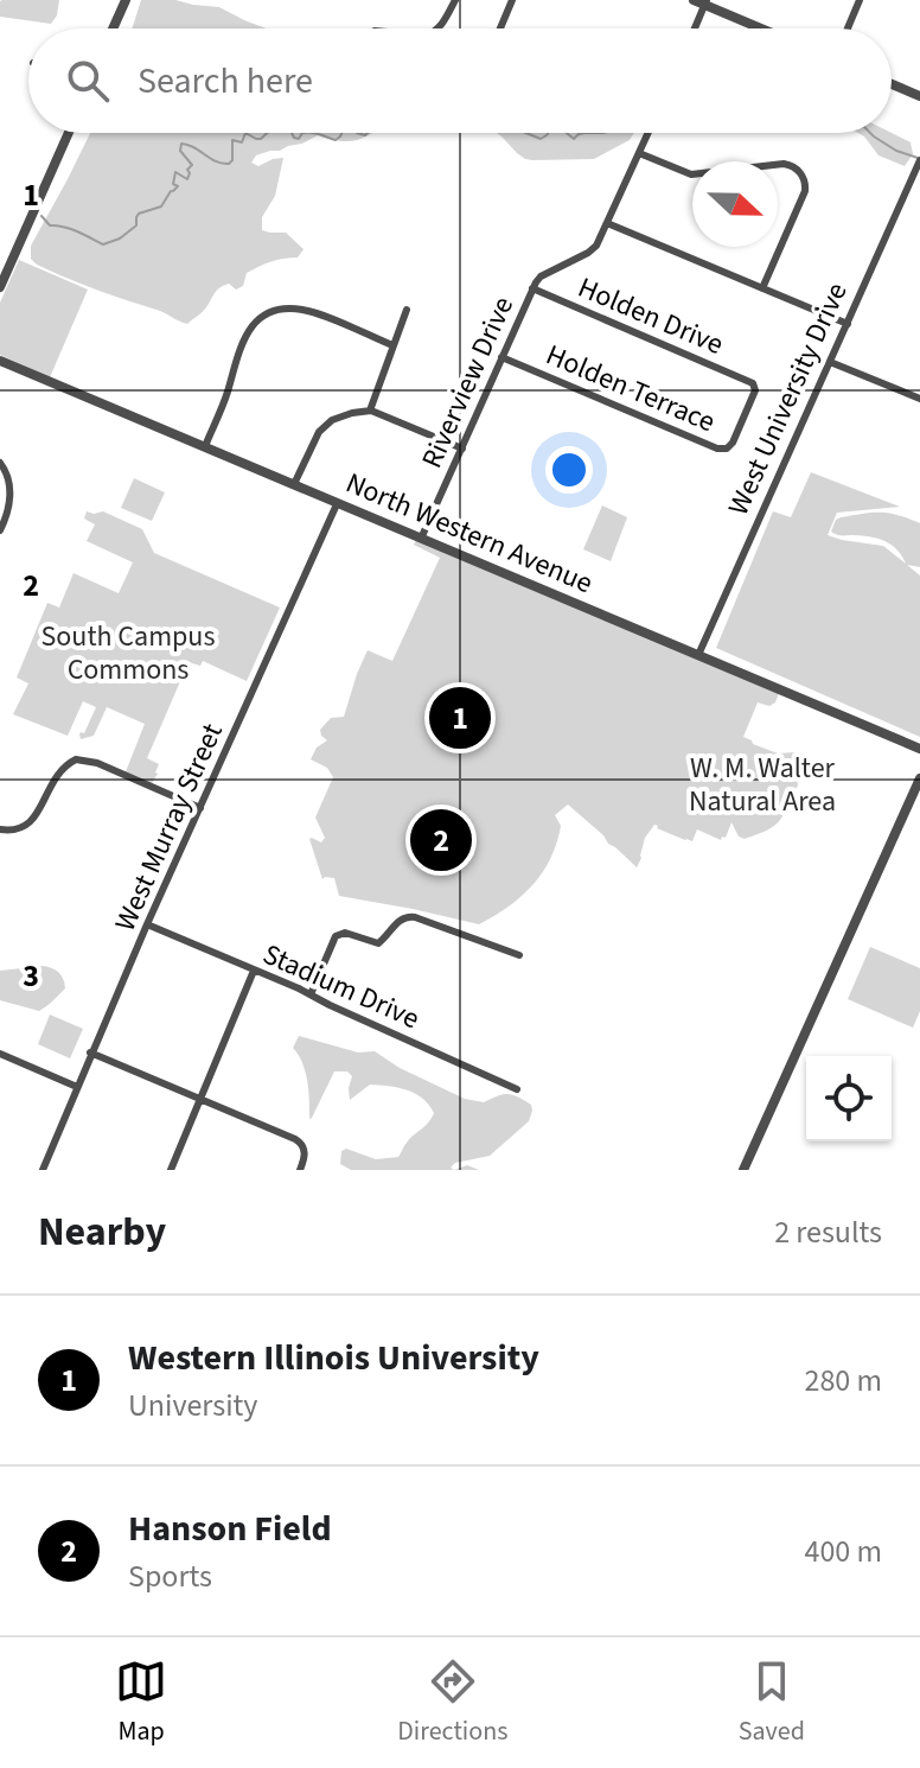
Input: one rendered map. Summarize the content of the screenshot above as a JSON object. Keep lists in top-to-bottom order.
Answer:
{
  "streets": {
    "street": [
      "Holden Drive",
      "Riverview Drive",
      "Holden Terrace",
      "West University Drive",
      "North Western Avenue",
      "West Murray Street",
      "Stadium Drive"
    ]
  },
  "crossings": [
    ["Holden Drive", "Riverview Drive"],
    ["Holden Drive", "Holden Terrace"],
    ["Riverview Drive", "Holden Terrace"],
    ["Riverview Drive", "North Western Avenue"],
    ["West University Drive", "North Western Avenue"],
    ["North Western Avenue", "West Murray Street"],
    ["West Murray Street", "Stadium Drive"]
  ],
  "parks": ["South Campus Commons", "W. M. Walter Natural Area"],
  "north": "right",
  "page": {
    "search": "Search here",
    "pins": ["1", "2"],
    "heading": ["Nearby", "2 results"],
    "list": [
      {
        "mark": "1",
        "name": "Western Illinois University",
        "note": "University",
        "value": "280 m"
      },
      {
        "mark": "2",
        "name": "Hanson Field",
        "note": "Sports",
        "value": "400 m"
      }
    ],
    "nav": ["Map", "Directions", "Saved"]
  },
  "grid": {
    "rows": ["1", "2", "3"]
  }
}
